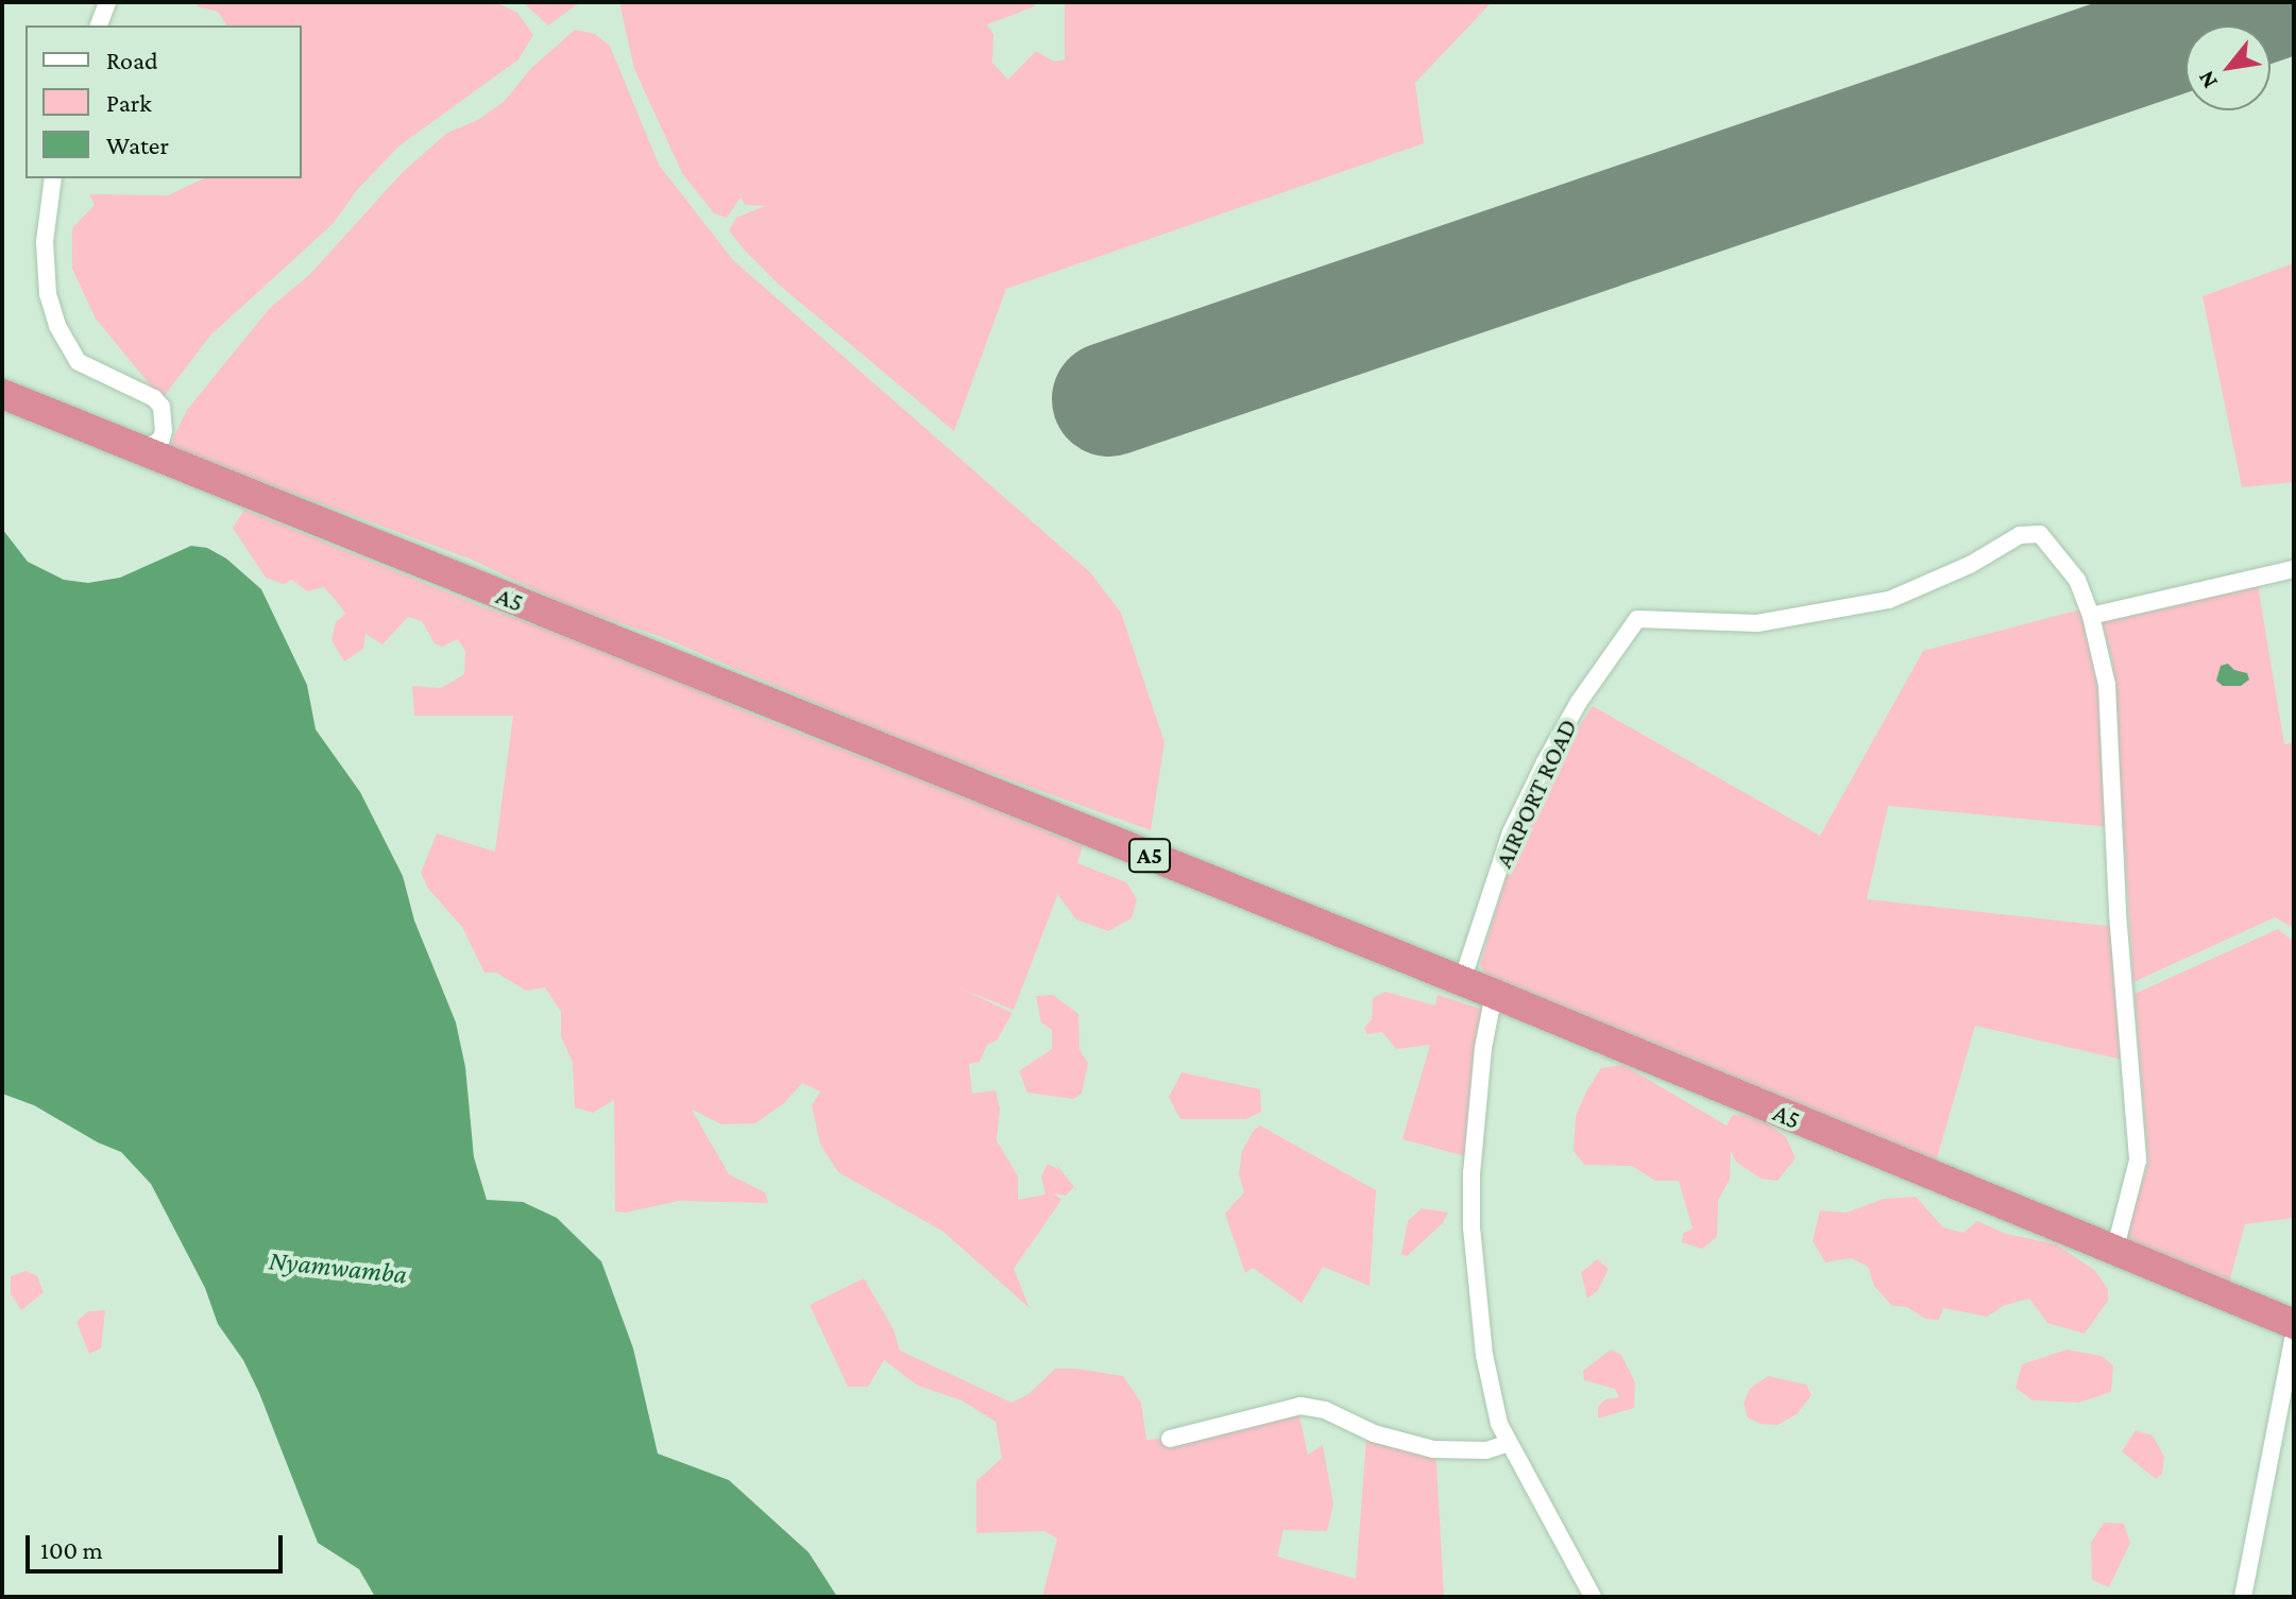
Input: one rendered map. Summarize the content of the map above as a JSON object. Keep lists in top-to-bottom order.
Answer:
{
  "streets": {
    "highway": ["A5"],
    "street": ["AIRPORT ROAD"]
  },
  "crossings": [
    ["A5", "AIRPORT ROAD"]
  ],
  "water": ["Nyamwamba"],
  "legend": ["Road", "Park", "Water"],
  "scale_bar": "100 m",
  "north": "bottom left"
}
